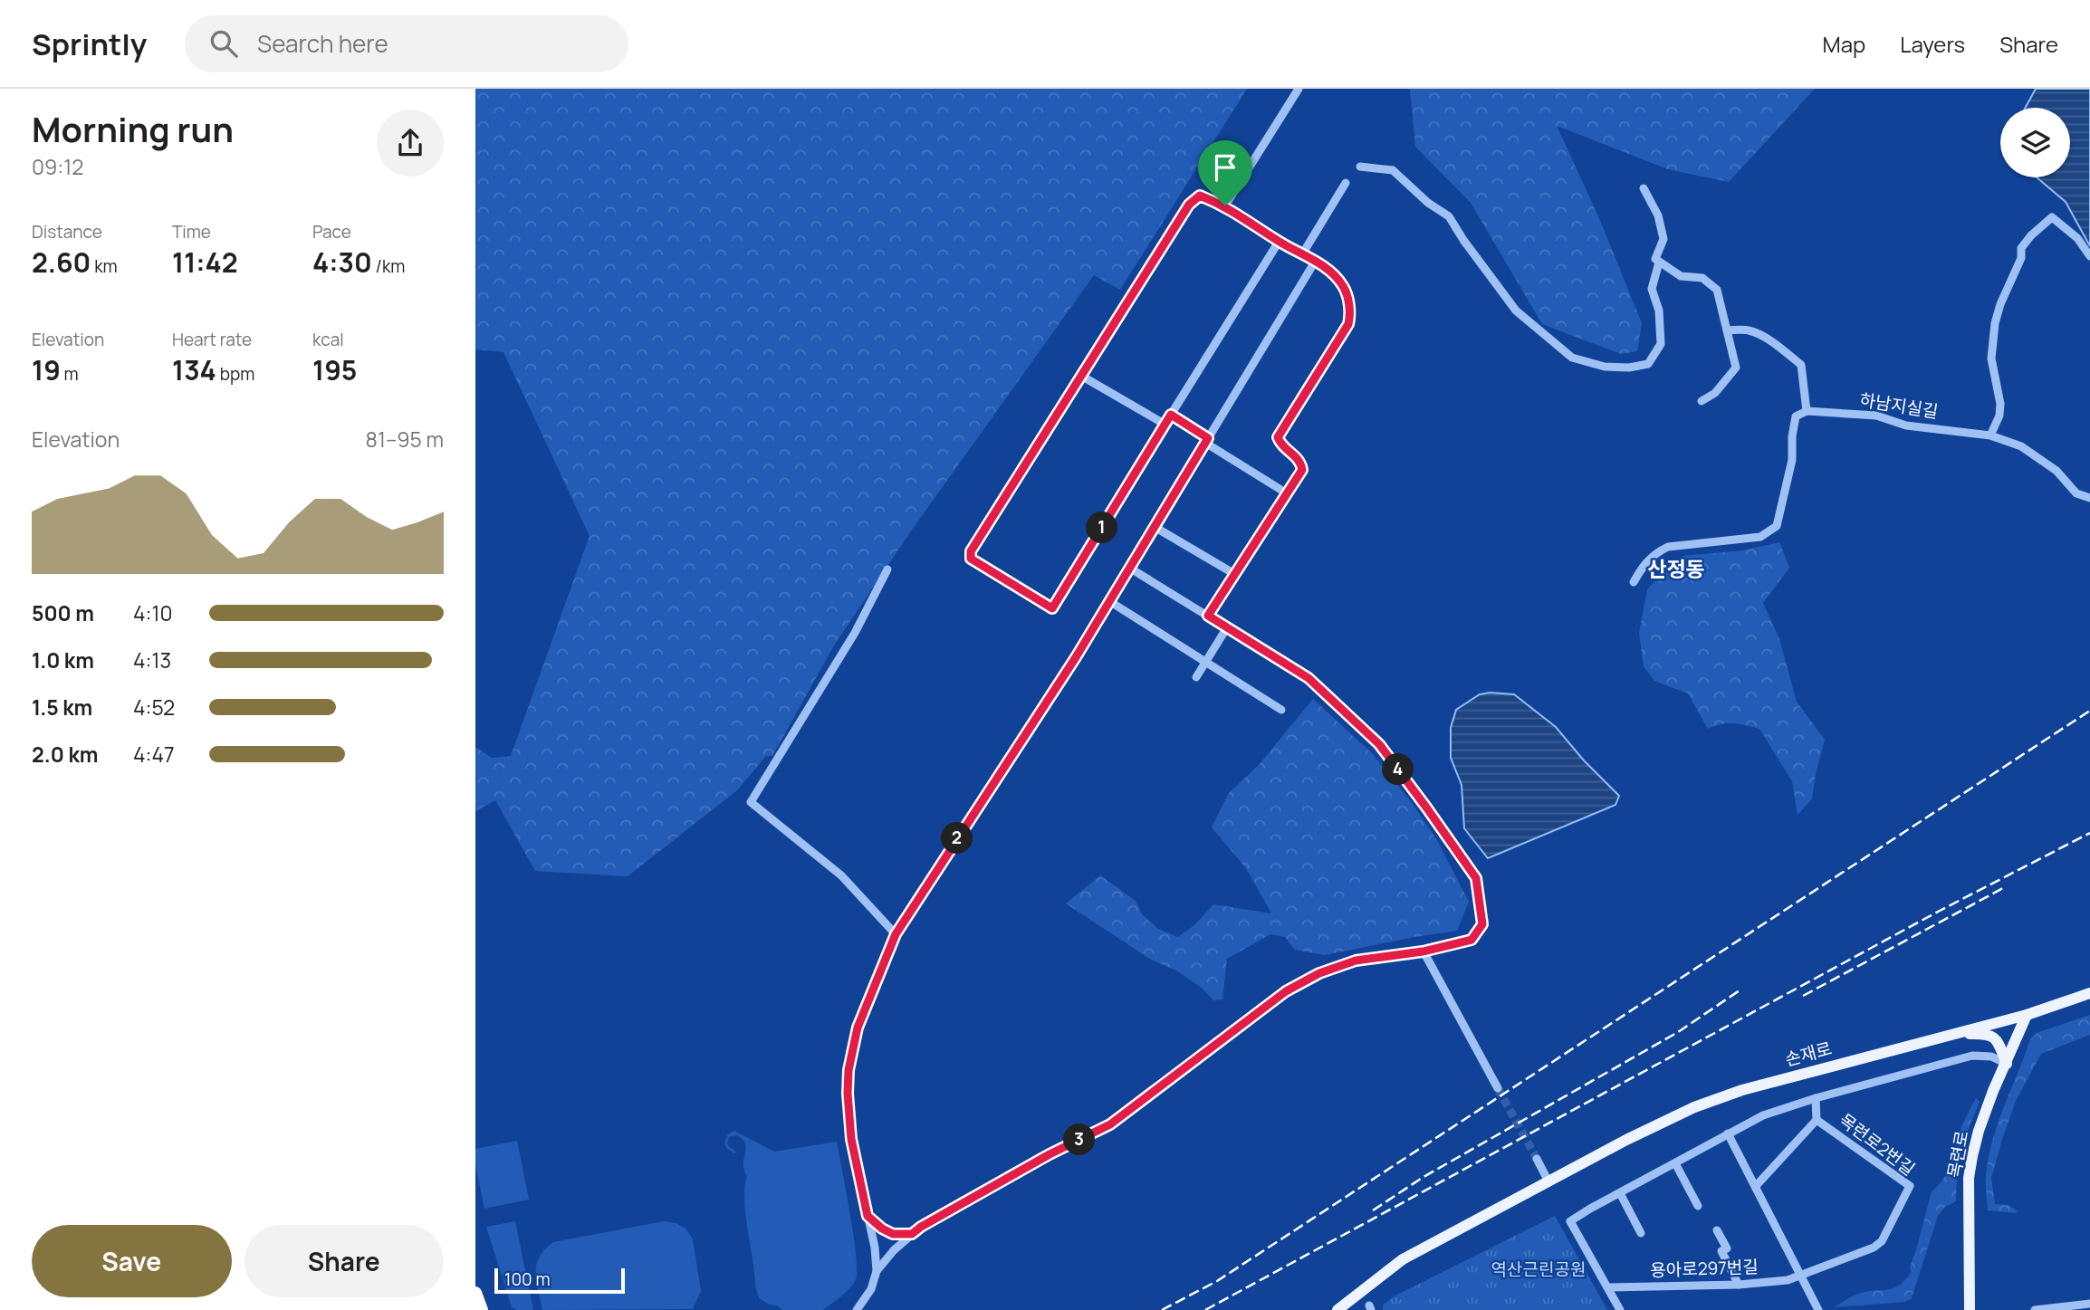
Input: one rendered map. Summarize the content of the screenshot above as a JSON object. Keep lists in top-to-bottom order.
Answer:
{
  "streets": {
    "main road": ["손재로", "목련로"],
    "street": ["하남지실길", "목련로2번길", "용아로297번길"]
  },
  "crossings": [
    ["손재로", "목련로"],
    ["목련로2번길", "목련로"],
    ["목련로2번길", "용아로297번길"]
  ],
  "districts": ["산정동"],
  "parks": ["역산근린공원"],
  "scale_bar": "100 m",
  "page": {
    "header": "Sprintly",
    "search": "Search here",
    "nav": ["Map", "Layers", "Share"],
    "heading": ["Morning run", "09:12"],
    "stats": [
      ["Distance", "2.60 km"],
      ["Time", "11:42"],
      ["Pace", "4:30 /km"],
      ["Elevation", "19 m"],
      ["Heart rate", "134 bpm"],
      ["kcal", "195"]
    ],
    "chart": ["Elevation", "81–95 m"],
    "pins": [
      "1",
      "4",
      "2",
      "3"
    ],
    "list": [
      {
        "name": "500 m",
        "note": "4:10"
      },
      {
        "name": "1.0 km",
        "note": "4:13"
      },
      {
        "name": "1.5 km",
        "note": "4:52"
      },
      {
        "name": "2.0 km",
        "note": "4:47"
      }
    ],
    "buttons": ["Save", "Share"],
    "scale": "100 m"
  }
}
